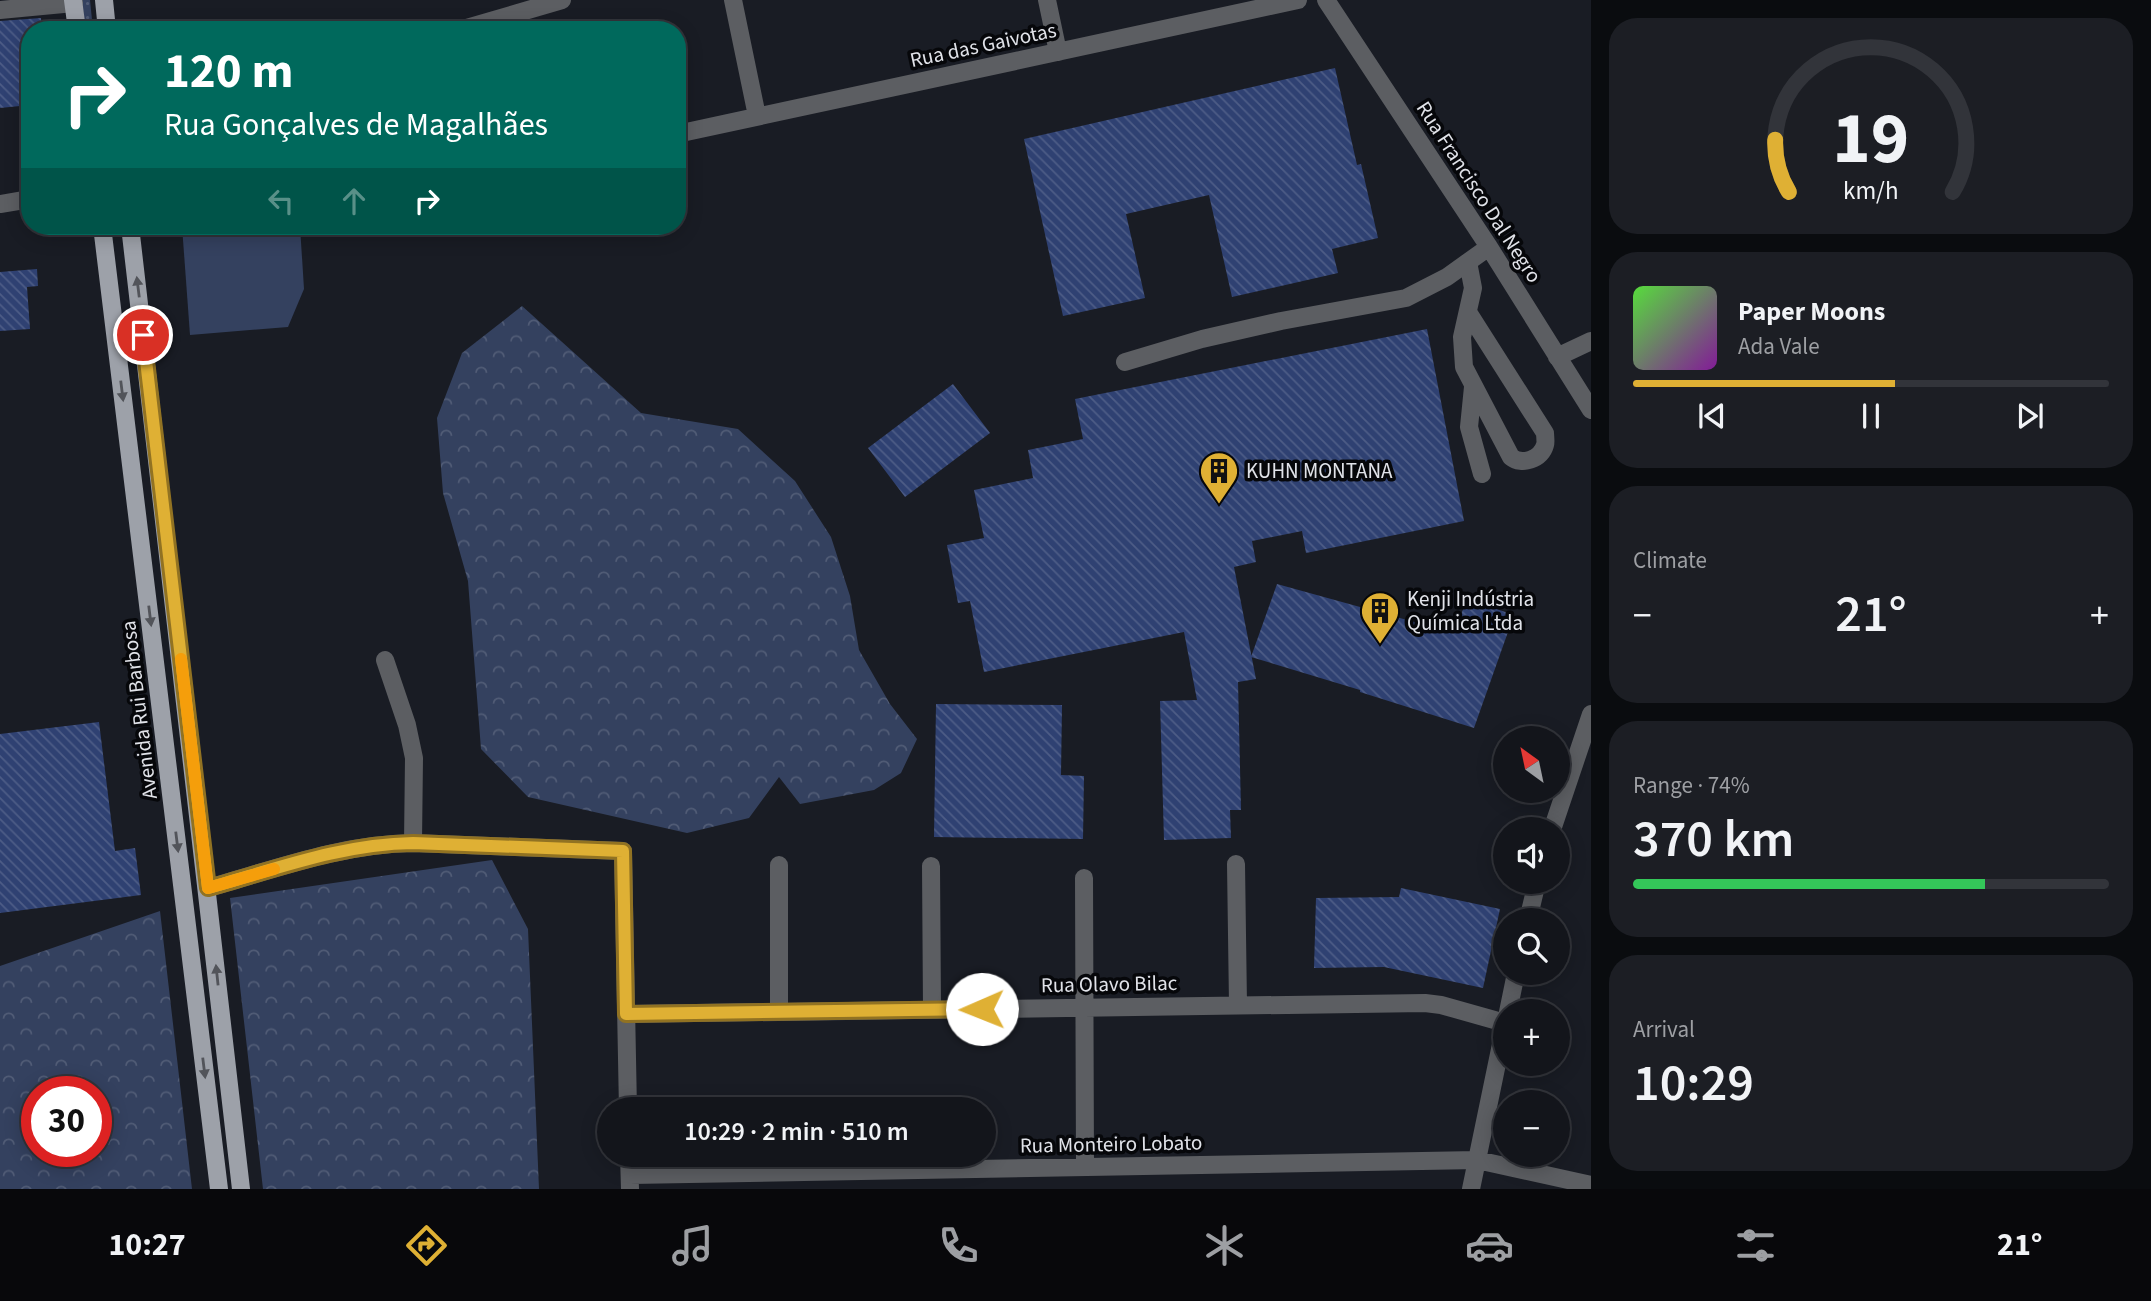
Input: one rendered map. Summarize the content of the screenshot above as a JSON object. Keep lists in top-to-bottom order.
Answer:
{
  "streets": {
    "main road": ["Avenida Rui Barbosa"],
    "street": [
      "Rua das Gaivotas",
      "Rua Francisco Dal Negro",
      "Rua Olavo Bilac",
      "Rua Monteiro Lobato"
    ]
  },
  "places": {
    "building": ["KUHN MONTANA", "Kenji Indústria Química Ltda"]
  },
  "north": "top left",
  "page": {
    "turn": ["120 m", "Rua Gonçalves de Magalhães"],
    "song": ["Paper Moons", "Ada Vale"],
    "tile": [
      "Climate",
      ["Range · 74%", "370 km"],
      ["Arrival", "10:29"]
    ],
    "heat": ["−", "21°", "+"],
    "map_buttons": ["+", "−"],
    "limit": "30",
    "trip": "10:29 · 2 min · 510 m",
    "tabs": ["10:27", "21°"],
    "gauge": ["19", "km/h"]
  }
}
